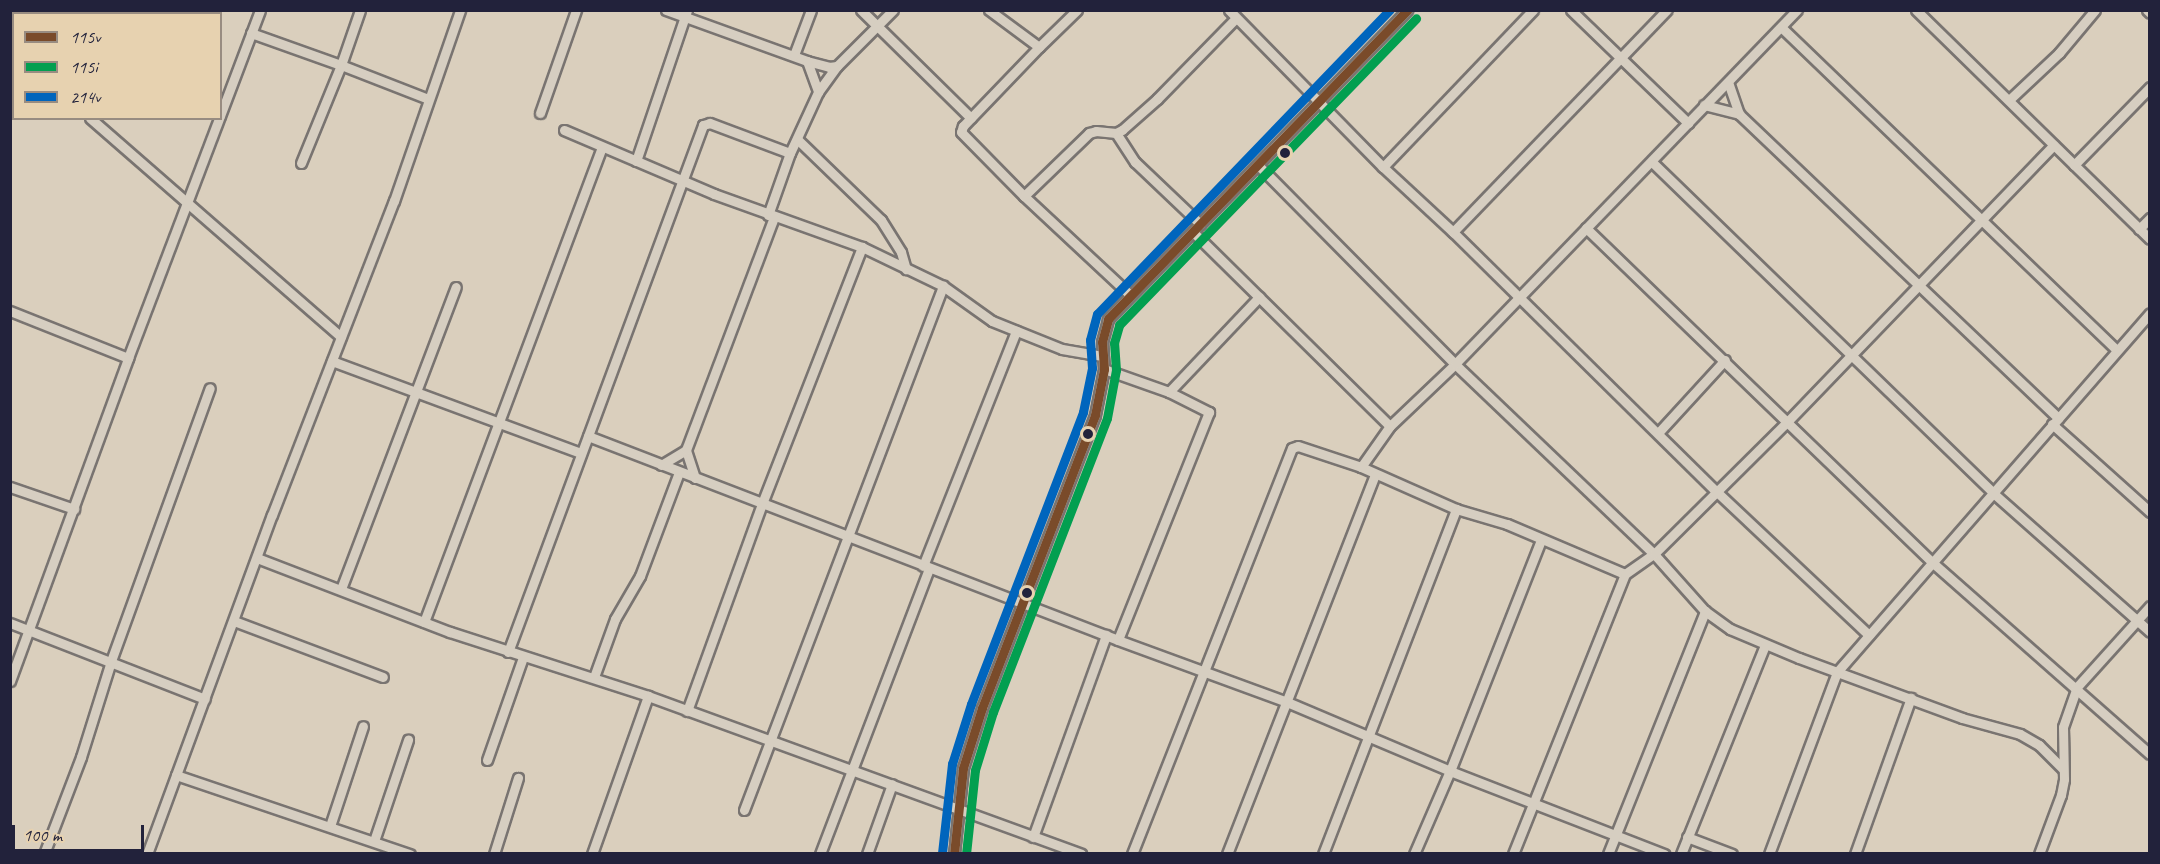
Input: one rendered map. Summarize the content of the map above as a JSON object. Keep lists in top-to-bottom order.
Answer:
{
  "lines": ["transit line 115v", "transit line 214v", "transit line 115i"],
  "legend": ["115v", "115i", "214v"],
  "scale_bar": "100 m"
}
